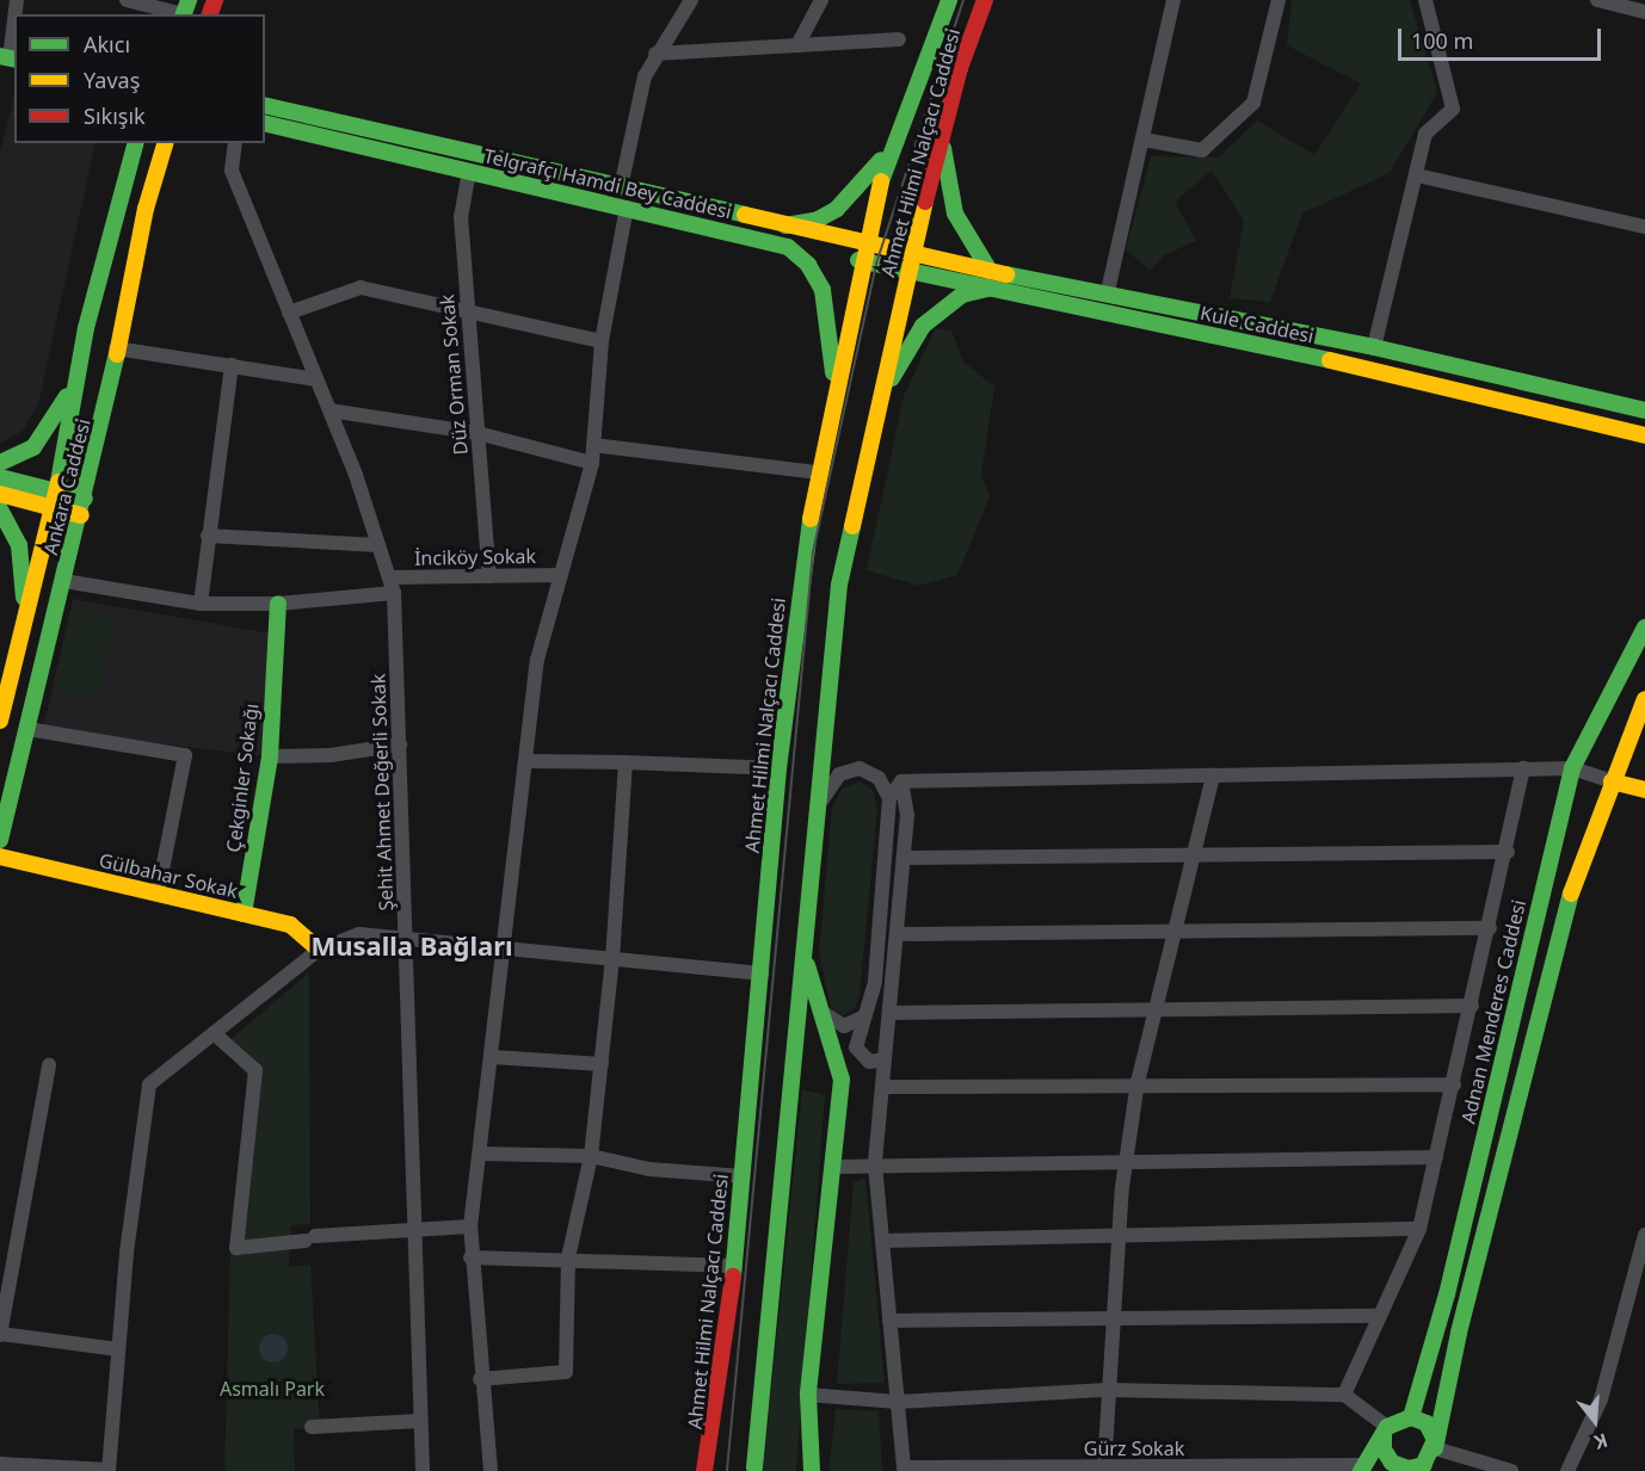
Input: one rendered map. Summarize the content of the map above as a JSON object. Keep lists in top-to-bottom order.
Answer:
{
  "streets": {
    "main road": [
      "Ahmet Hilmi Nalçacı Caddesi",
      "Telgrafçı Hamdi Bey Caddesi",
      "Kule Caddesi",
      "Ankara Caddesi",
      "Çekginler Sokağı",
      "Gülbahar Sokak",
      "Adnan Menderes Caddesi"
    ],
    "street": [
      "Düz Orman Sokak",
      "İnciköy Sokak",
      "Şehit Ahmet Değerli Sokak",
      "Gürz Sokak"
    ]
  },
  "crossings": [
    ["Ahmet Hilmi Nalçacı Caddesi", "Telgrafçı Hamdi Bey Caddesi"],
    ["Ahmet Hilmi Nalçacı Caddesi", "Kule Caddesi"],
    ["Telgrafçı Hamdi Bey Caddesi", "Kule Caddesi"],
    ["Telgrafçı Hamdi Bey Caddesi", "Düz Orman Sokak"],
    ["Düz Orman Sokak", "İnciköy Sokak"],
    ["İnciköy Sokak", "Şehit Ahmet Değerli Sokak"],
    ["Çekginler Sokağı", "Gülbahar Sokak"]
  ],
  "districts": ["Musalla Bağları"],
  "parks": ["Asmalı Park"],
  "legend": ["Akıcı", "Yavaş", "Sıkışık"],
  "scale_bar": "100 m",
  "north": "bottom"
}
